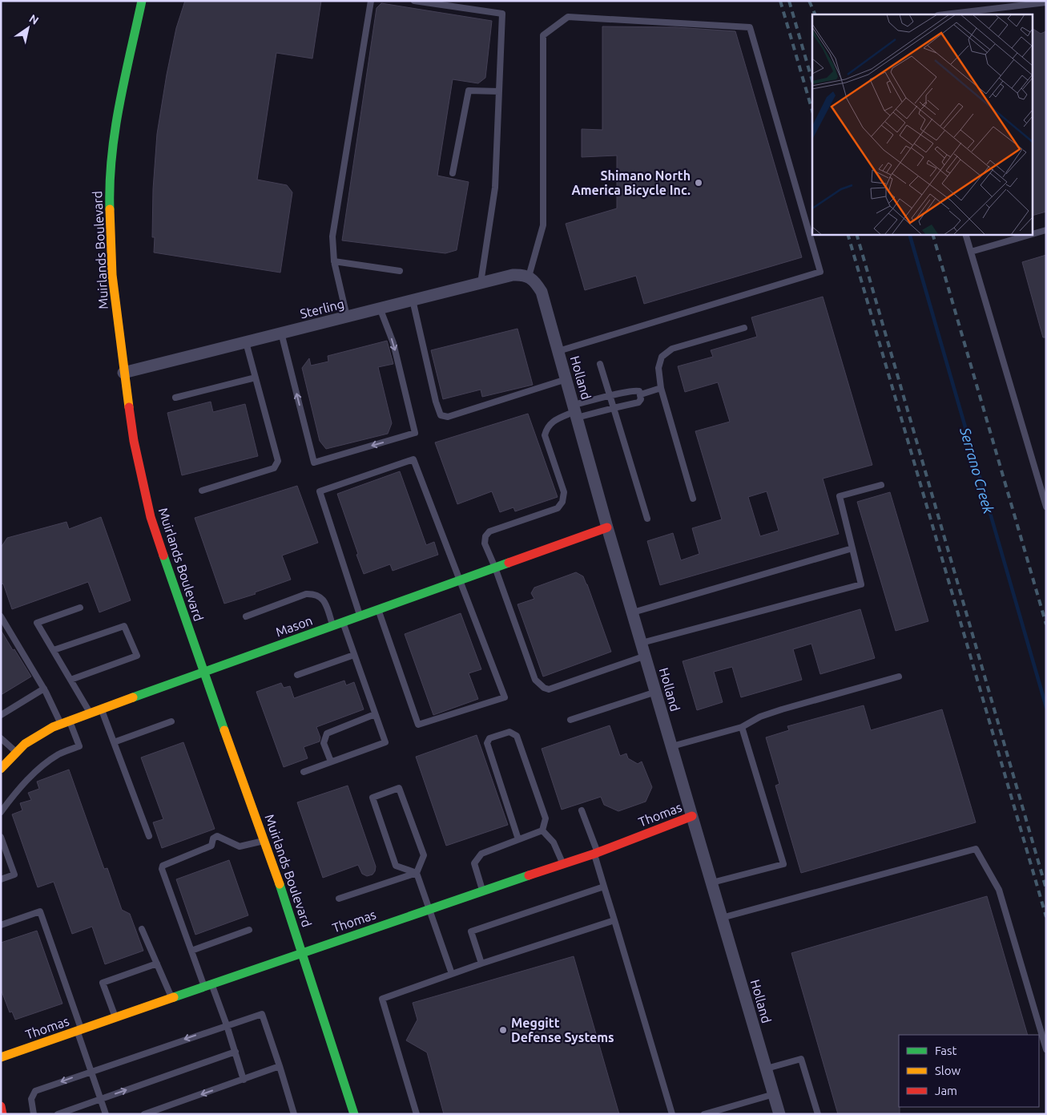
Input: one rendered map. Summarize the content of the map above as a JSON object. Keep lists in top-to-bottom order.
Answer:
{
  "streets": {
    "street": [
      "Muirlands Boulevard",
      "Sterling",
      "Holland",
      "Mason",
      "Thomas"
    ]
  },
  "crossings": [
    ["Muirlands Boulevard", "Sterling"],
    ["Muirlands Boulevard", "Mason"],
    ["Muirlands Boulevard", "Thomas"],
    ["Sterling", "Holland"],
    ["Holland", "Mason"],
    ["Holland", "Thomas"]
  ],
  "water": ["Serrano Creek"],
  "places": ["Shimano North America Bicycle Inc.", "Meggitt Defense Systems"],
  "legend": ["Fast", "Slow", "Jam"],
  "north": "top right"
}
